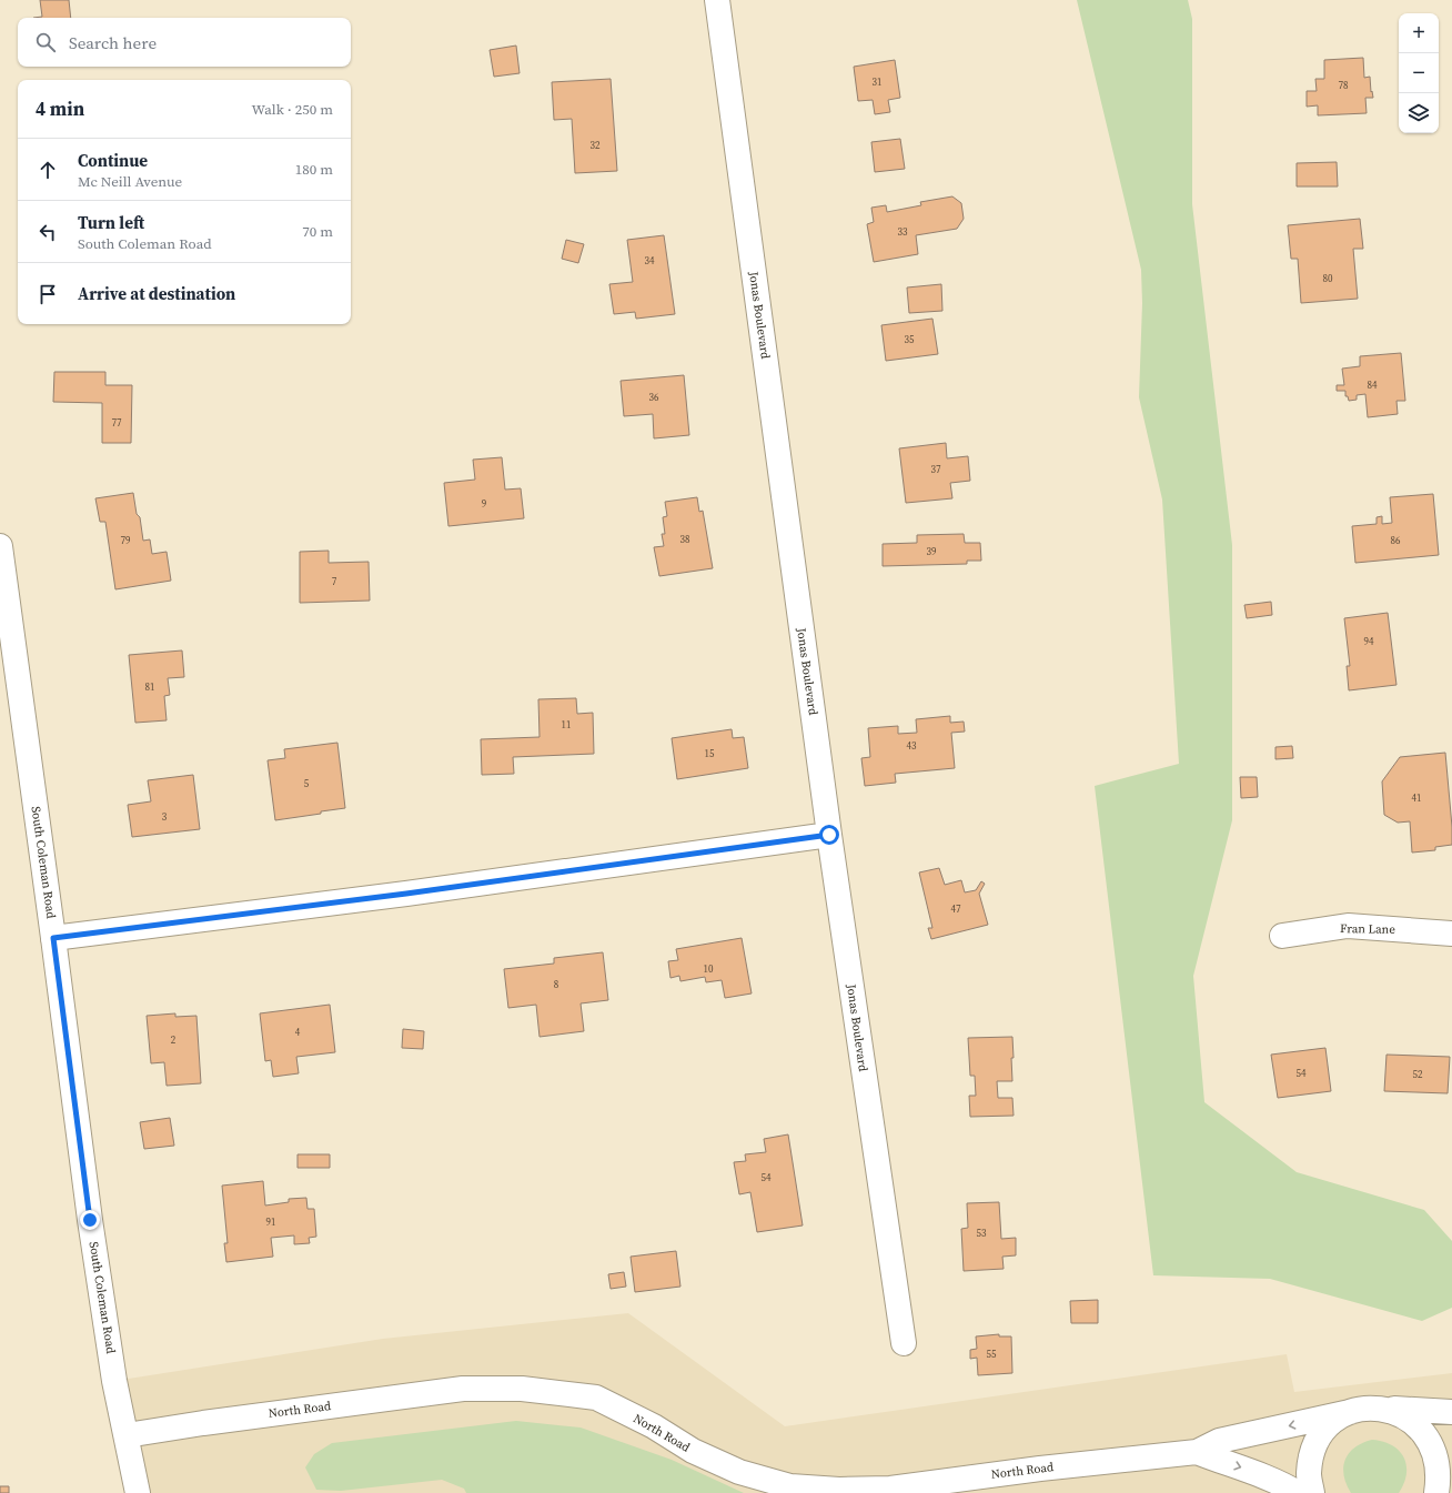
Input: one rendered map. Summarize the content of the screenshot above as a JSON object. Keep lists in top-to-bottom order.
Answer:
{
  "streets": {
    "street": [
      "Jonas Boulevard",
      "South Coleman Road",
      "Fran Lane",
      "North Road"
    ]
  },
  "crossings": [
    ["South Coleman Road", "North Road"]
  ],
  "house_numbers": [
    "31",
    "78",
    "32",
    "33",
    "34",
    "80",
    "35",
    "84",
    "36",
    "77",
    "37",
    "9",
    "38",
    "79",
    "86",
    "39",
    "7",
    "94",
    "81",
    "11",
    "43",
    "15",
    "5",
    "41",
    "3",
    "47",
    "10",
    "8",
    "4",
    "2",
    "54",
    "52",
    "54",
    "91",
    "53",
    "55"
  ],
  "page": {
    "map_buttons": ["+", "−"],
    "search": "Search here",
    "heading": ["4 min", "Walk · 250 m"],
    "list": [
      ["Continue", "Mc Neill Avenue", "180 m"],
      ["Turn left", "South Coleman Road", "70 m"],
      "Arrive at destination"
    ]
  }
}
